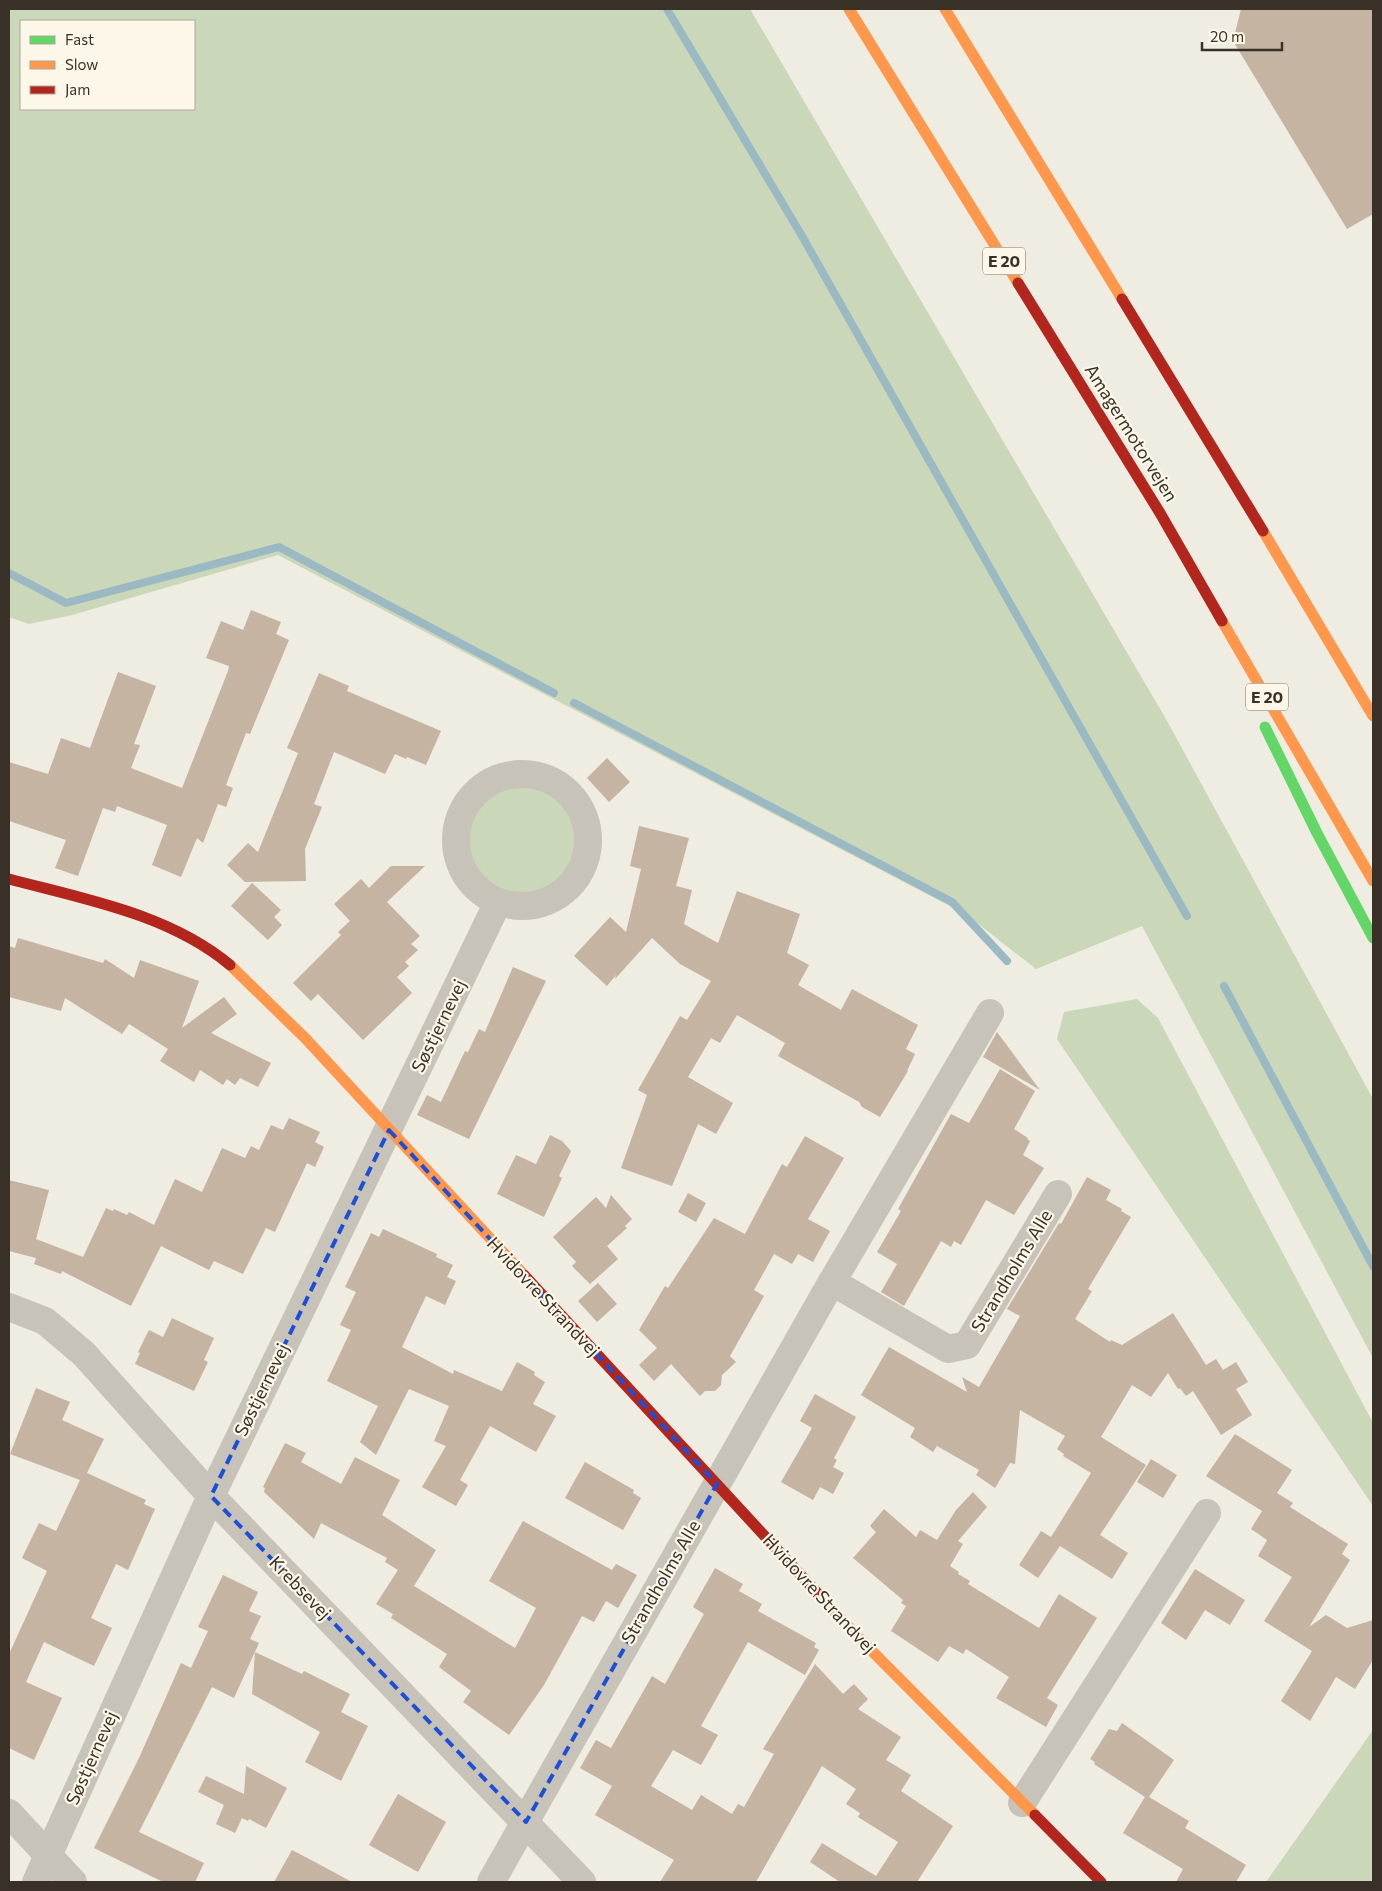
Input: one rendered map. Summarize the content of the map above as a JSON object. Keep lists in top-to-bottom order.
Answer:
{
  "streets": {
    "main road": ["E 20", "Amagermotorvejen", "Hvidovre Strandvej"],
    "street": ["Søstjernevej", "Strandholms Alle", "Krebsevej"]
  },
  "crossings": [
    ["Søstjernevej", "Hvidovre Strandvej"],
    ["Søstjernevej", "Krebsevej"],
    ["Strandholms Alle", "Hvidovre Strandvej"],
    ["Strandholms Alle", "Krebsevej"]
  ],
  "legend": ["Fast", "Slow", "Jam"],
  "scale_bar": "20 m"
}
